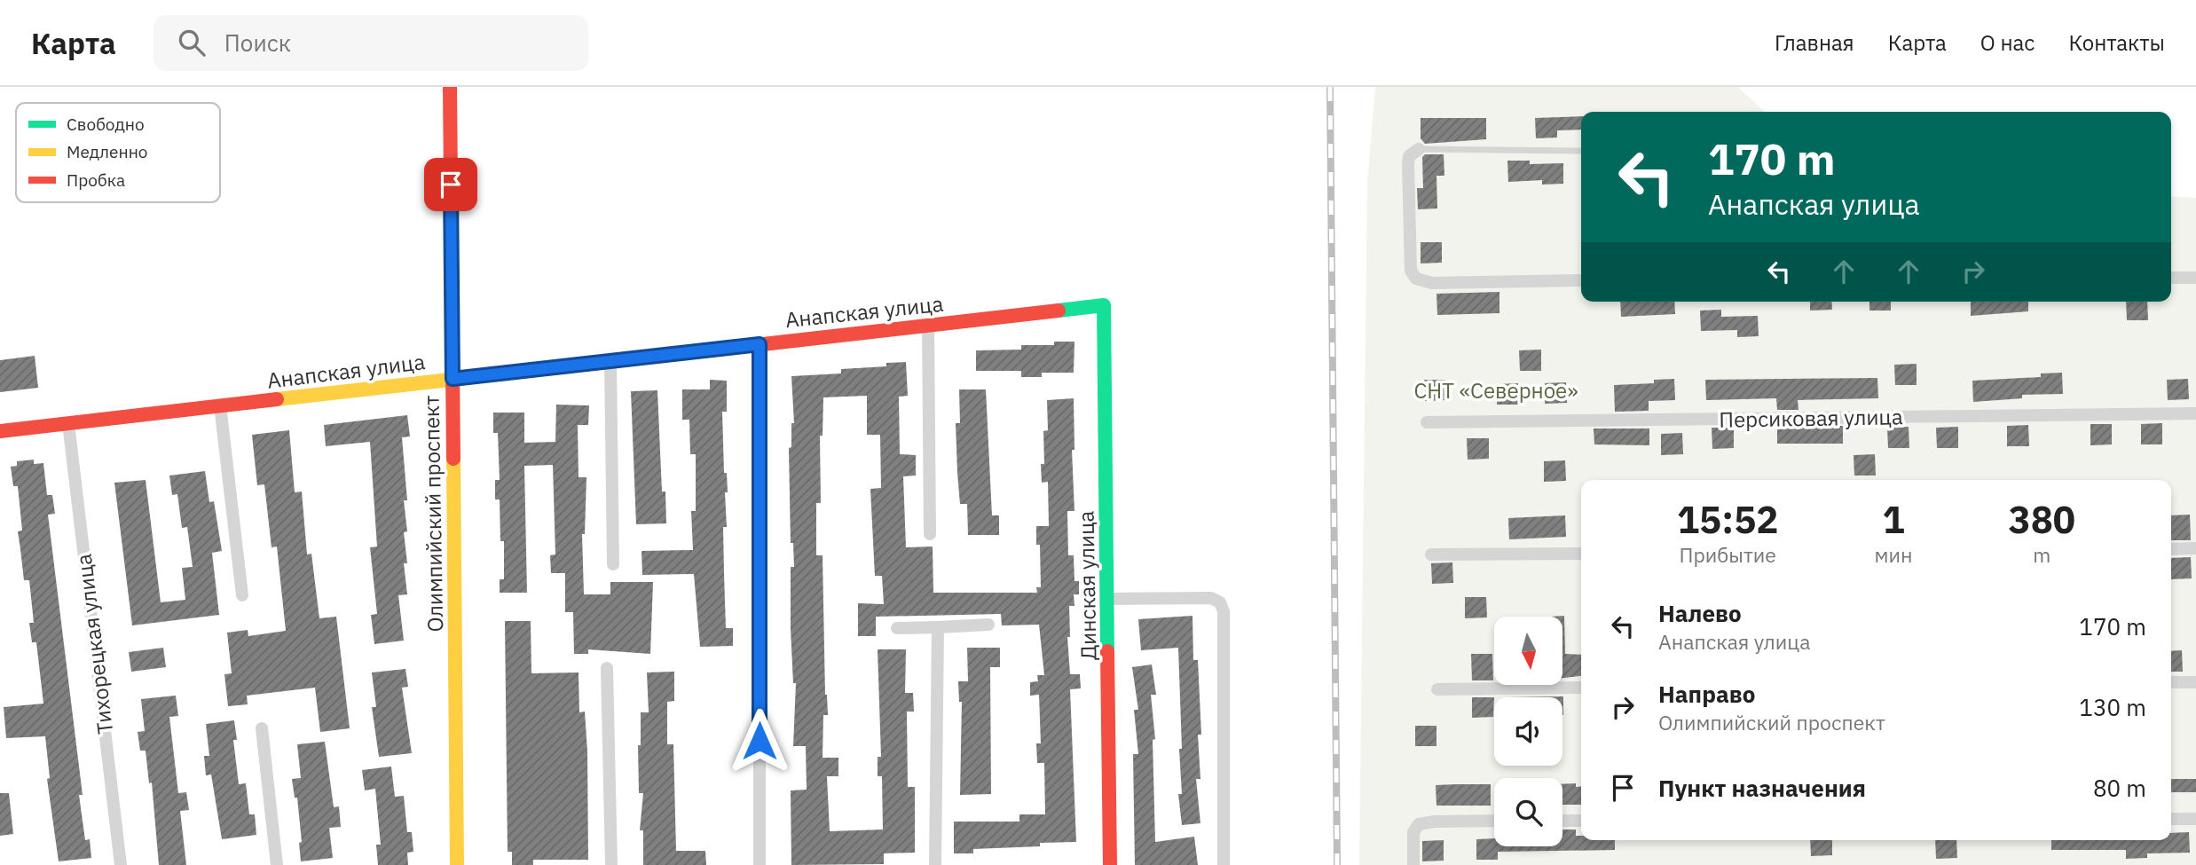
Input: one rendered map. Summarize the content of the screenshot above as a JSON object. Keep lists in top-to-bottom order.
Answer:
{
  "streets": {
    "street": [
      "Анапская улица",
      "Персиковая улица",
      "Олимпийский проспект",
      "Динская улица",
      "Тихорецкая улица"
    ]
  },
  "crossings": [
    ["Анапская улица", "Олимпийский проспект"],
    ["Анапская улица", "Динская улица"],
    ["Анапская улица", "Тихорецкая улица"]
  ],
  "parks": ["СНТ «Северное»"],
  "legend": ["Свободно", "Медленно", "Пробка"],
  "north": "bottom",
  "page": {
    "header": "Карта",
    "search": "Поиск",
    "nav": [
      "Главная",
      "Карта",
      "О нас",
      "Контакты"
    ],
    "turn": ["170 m", "Анапская улица"],
    "eta": [
      "15:52",
      "Прибытие",
      "1",
      "мин",
      "380",
      "m"
    ],
    "list": [
      {
        "name": "Налево",
        "note": "Анапская улица",
        "value": "170 m"
      },
      {
        "name": "Направо",
        "note": "Олимпийский проспект",
        "value": "130 m"
      },
      {
        "name": "Пункт назначения",
        "value": "80 m"
      }
    ]
  }
}
